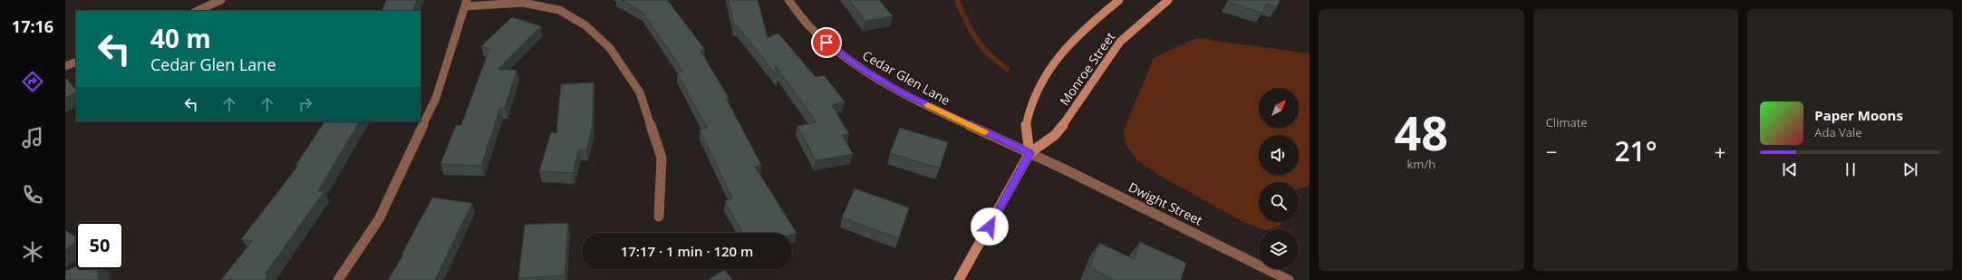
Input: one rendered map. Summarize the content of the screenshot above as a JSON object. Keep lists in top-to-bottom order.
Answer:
{
  "streets": {
    "main road": ["Monroe Street"],
    "street": ["Cedar Glen Lane", "Dwight Street"]
  },
  "crossings": [
    ["Monroe Street", "Cedar Glen Lane"],
    ["Monroe Street", "Dwight Street"],
    ["Cedar Glen Lane", "Dwight Street"]
  ],
  "north": "top right",
  "page": {
    "tabs": "17:16",
    "tile": [
      ["48", "km/h"],
      "Climate"
    ],
    "turn": ["40 m", "Cedar Glen Lane"],
    "song": ["Paper Moons", "Ada Vale"],
    "heat": ["−", "21°", "+"],
    "limit": "50",
    "trip": "17:17 · 1 min · 120 m"
  }
}
